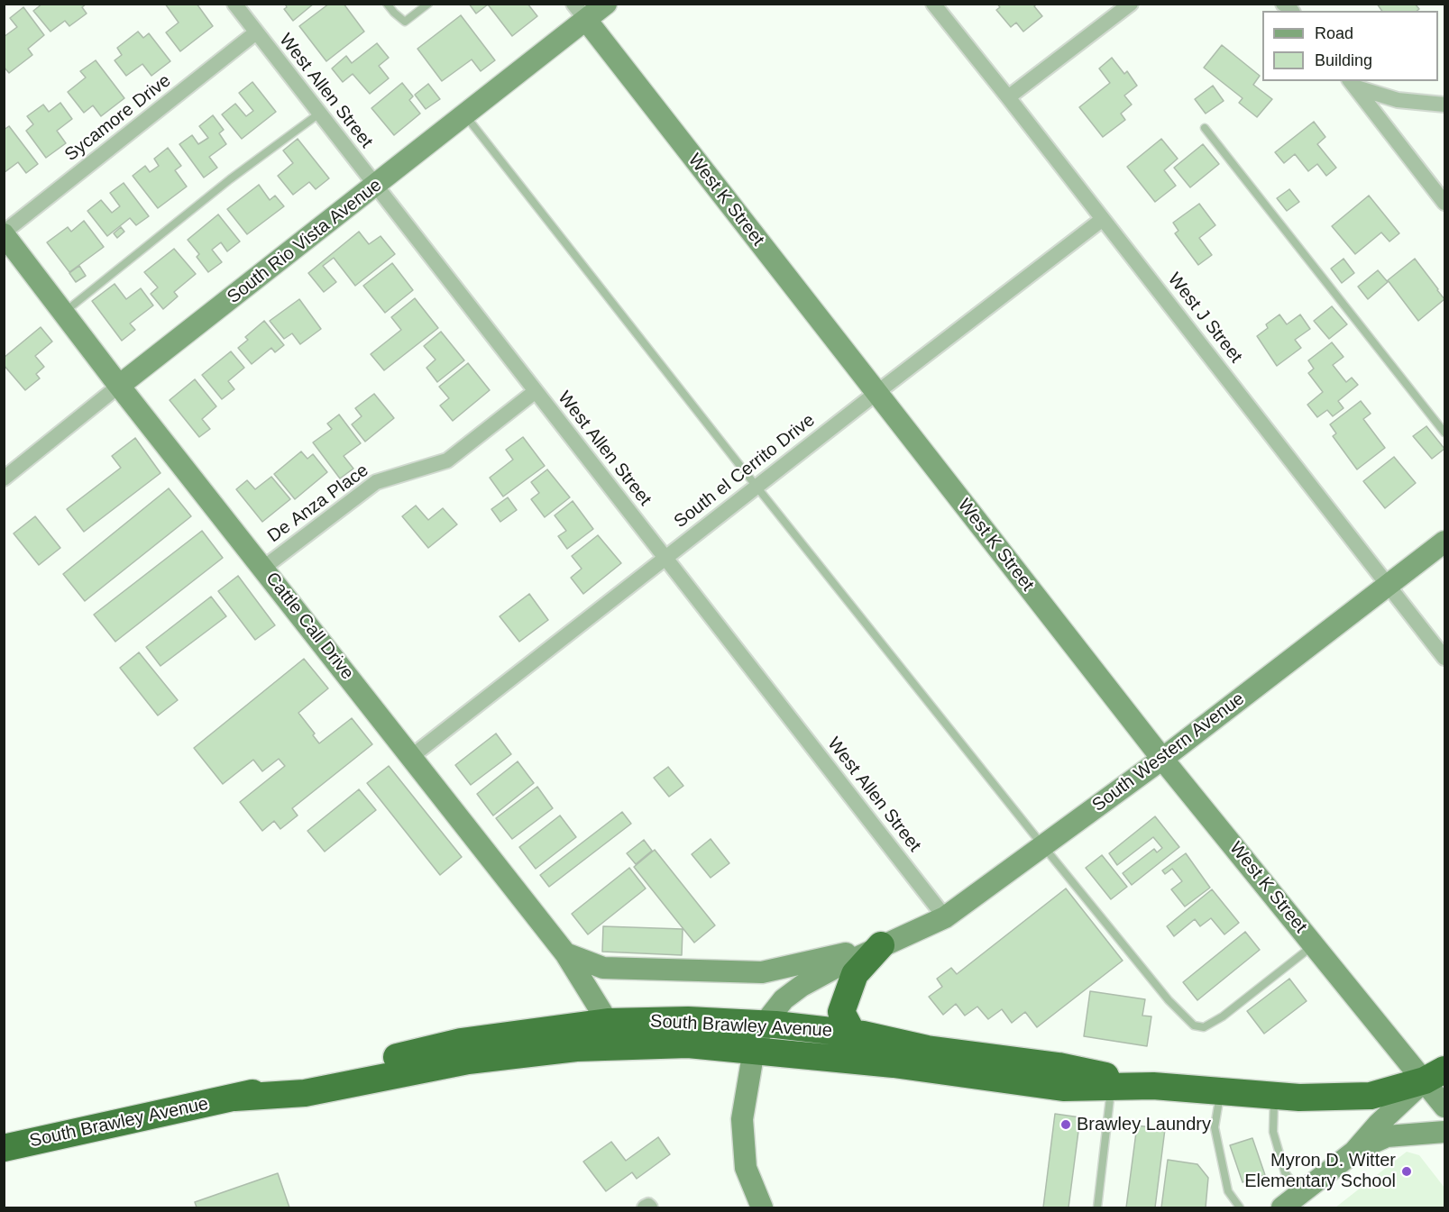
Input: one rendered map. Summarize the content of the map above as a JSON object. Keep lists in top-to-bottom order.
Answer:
{
  "streets": {
    "highway": ["South Brawley Avenue"],
    "street": [
      "West Allen Street",
      "Sycamore Drive",
      "West K Street",
      "South Rio Vista Avenue",
      "West J Street",
      "South el Cerrito Drive",
      "De Anza Place",
      "Cattle Call Drive",
      "South Western Avenue"
    ]
  },
  "crossings": [
    ["West Allen Street", "Sycamore Drive"],
    ["West Allen Street", "South Rio Vista Avenue"],
    ["West Allen Street", "South el Cerrito Drive"],
    ["West Allen Street", "De Anza Place"],
    ["West Allen Street", "South Western Avenue"],
    ["Sycamore Drive", "Cattle Call Drive"],
    ["West K Street", "South Rio Vista Avenue"],
    ["West K Street", "South el Cerrito Drive"],
    ["West K Street", "South Western Avenue"],
    ["West K Street", "South Brawley Avenue"],
    ["South Rio Vista Avenue", "Cattle Call Drive"],
    ["West J Street", "South el Cerrito Drive"],
    ["West J Street", "South Western Avenue"],
    ["South el Cerrito Drive", "Cattle Call Drive"],
    ["De Anza Place", "Cattle Call Drive"],
    ["Cattle Call Drive", "South Western Avenue"],
    ["Cattle Call Drive", "South Brawley Avenue"],
    ["South Western Avenue", "South Brawley Avenue"]
  ],
  "places": ["Brawley Laundry", "Myron D. Witter Elementary School"],
  "legend": ["Road", "Building"]
}
